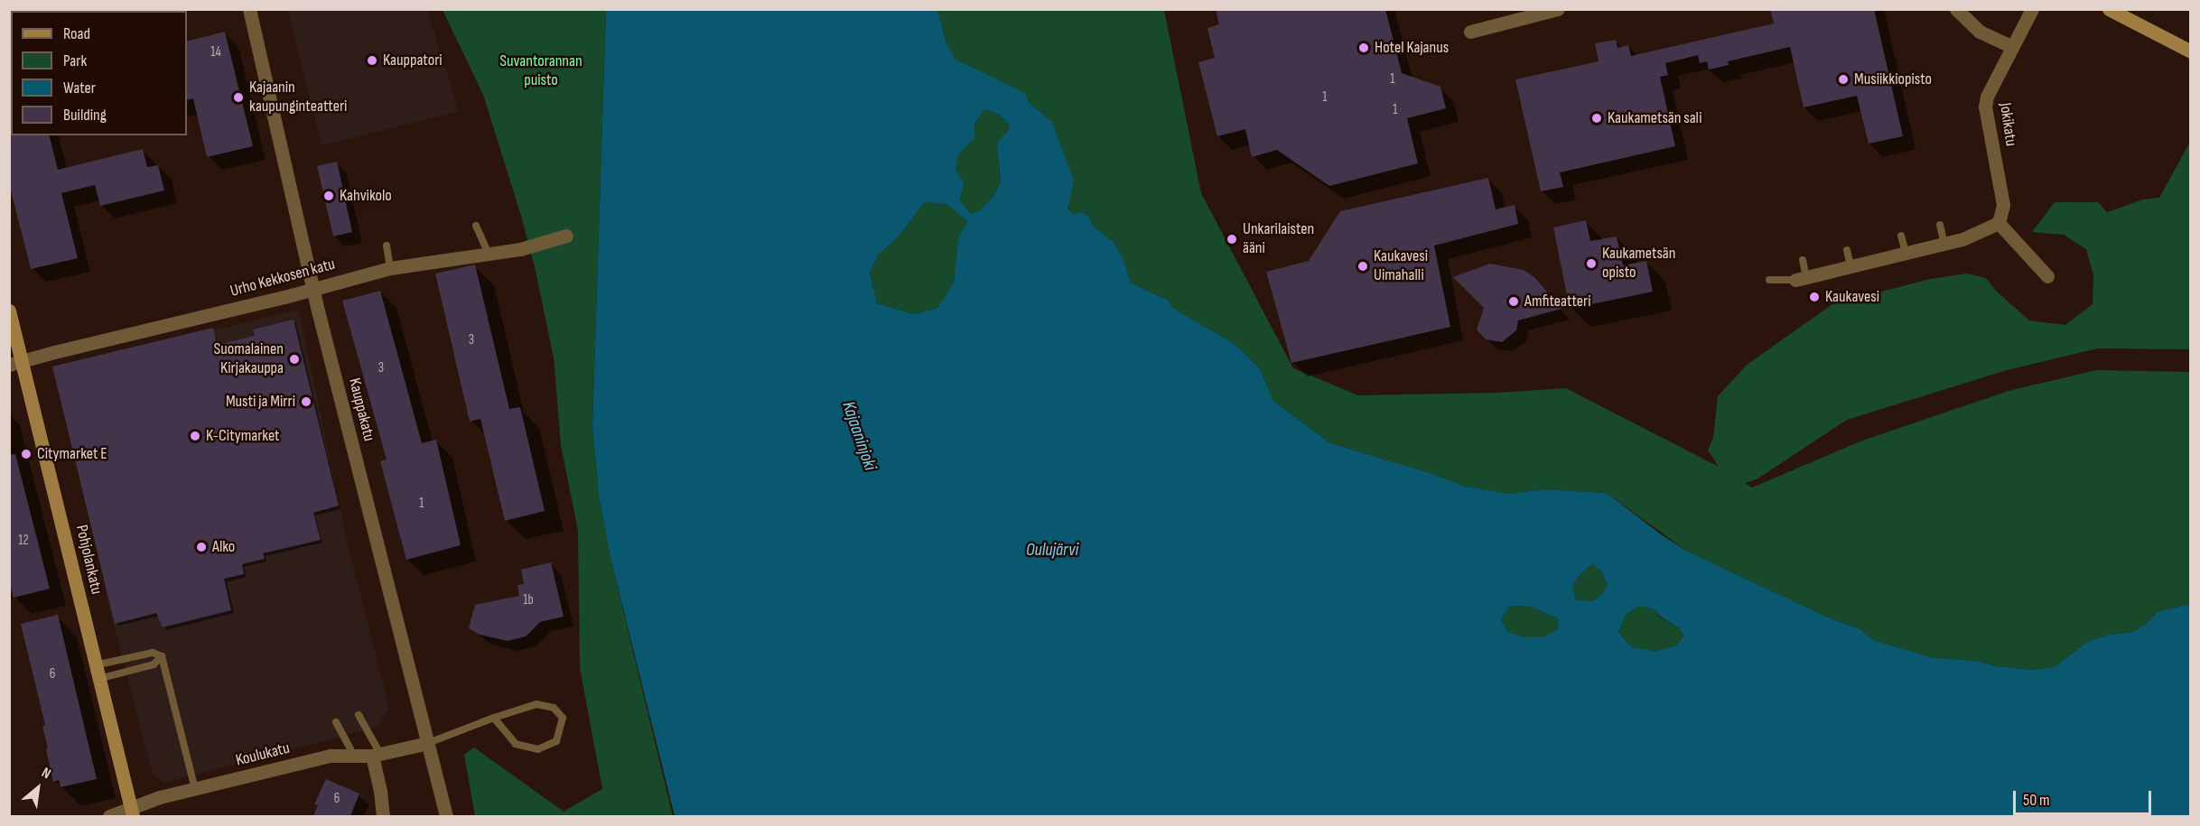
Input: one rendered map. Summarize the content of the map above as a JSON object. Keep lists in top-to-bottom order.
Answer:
{
  "streets": {
    "street": [
      "Jokikatu",
      "Urho Kekkosen katu",
      "Kauppakatu",
      "Pohjolankatu",
      "Koulukatu"
    ]
  },
  "crossings": [
    ["Urho Kekkosen katu", "Kauppakatu"],
    ["Urho Kekkosen katu", "Pohjolankatu"],
    ["Kauppakatu", "Koulukatu"],
    ["Pohjolankatu", "Koulukatu"]
  ],
  "water": ["Kajaaninjoki", "Oulujärvi"],
  "parks": ["Suvantorannan puisto"],
  "places": [
    "Hotel Kajanus",
    "Kauppatori",
    "Musiikkiopisto",
    "Kajaanin kaupunginteatteri",
    "Kaukametsän sali",
    "Kahvikolo",
    "Unkarilaisten ääni",
    "Kaukametsän opisto",
    "Kaukavesi Uimahalli",
    "Kaukavesi",
    "Amfiteatteri",
    "Suomalainen Kirjakauppa",
    "Musti ja Mirri",
    "K-Citymarket",
    "Citymarket E",
    "Alko"
  ],
  "house_numbers": [
    "14",
    "1",
    "1",
    "1",
    "3",
    "3",
    "1",
    "12",
    "1b",
    "6",
    "6"
  ],
  "legend": [
    "Road",
    "Park",
    "Water",
    "Building"
  ],
  "scale_bar": "50 m",
  "north": "top right"
}
